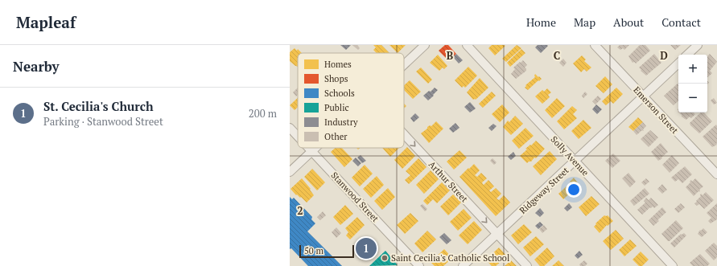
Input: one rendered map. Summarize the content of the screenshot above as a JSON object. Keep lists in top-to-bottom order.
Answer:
{
  "streets": {
    "street": [
      "Emerson Street",
      "Solly Avenue",
      "Arthur Street",
      "Ridgeway Street",
      "Stanwood Street"
    ]
  },
  "crossings": [
    ["Emerson Street", "Ridgeway Street"],
    ["Solly Avenue", "Ridgeway Street"],
    ["Arthur Street", "Ridgeway Street"]
  ],
  "one_way": ["Arthur Street"],
  "places": ["Saint Cecilia's Catholic School"],
  "legend": [
    "Homes",
    "Shops",
    "Schools",
    "Public",
    "Industry",
    "Other"
  ],
  "scale_bar": "50 m",
  "page": {
    "header": "Mapleaf",
    "nav": [
      "Home",
      "Map",
      "About",
      "Contact"
    ],
    "heading": "Nearby",
    "map_buttons": ["+", "−"],
    "list": [
      {
        "mark": "1",
        "name": "St. Cecilia's Church",
        "note": "Parking · Stanwood Street",
        "value": "200 m"
      }
    ],
    "pins": "1",
    "scale": "50 m"
  },
  "grid": {
    "columns": ["B", "C", "D"],
    "rows": ["2"]
  }
}
